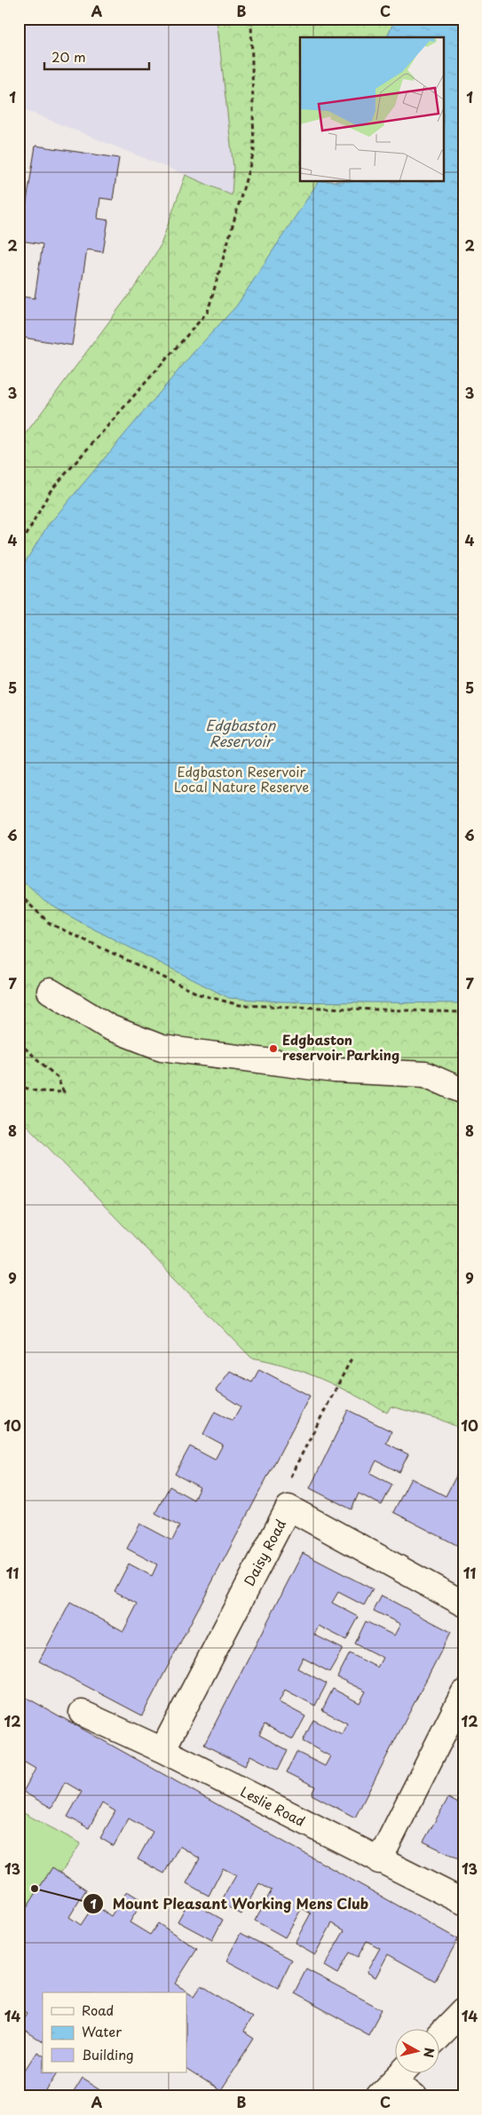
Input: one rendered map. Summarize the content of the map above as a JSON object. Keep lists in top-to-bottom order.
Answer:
{
  "streets": {
    "street": ["Daisy Road", "Leslie Road"]
  },
  "crossings": [
    ["Daisy Road", "Leslie Road"]
  ],
  "water": ["Edgbaston Reservoir"],
  "parks": ["Edgbaston Reservoir Local Nature Reserve"],
  "places": ["Edgbaston reservoir Parking", "Mount Pleasant Working Mens Club"],
  "legend": ["Road", "Water", "Building"],
  "scale_bar": "20 m",
  "north": "right",
  "grid": {
    "columns": ["A", "B", "C"],
    "rows": [
      "1",
      "2",
      "3",
      "4",
      "5",
      "6",
      "7",
      "8",
      "9",
      "10",
      "11",
      "12",
      "13",
      "14"
    ]
  }
}
